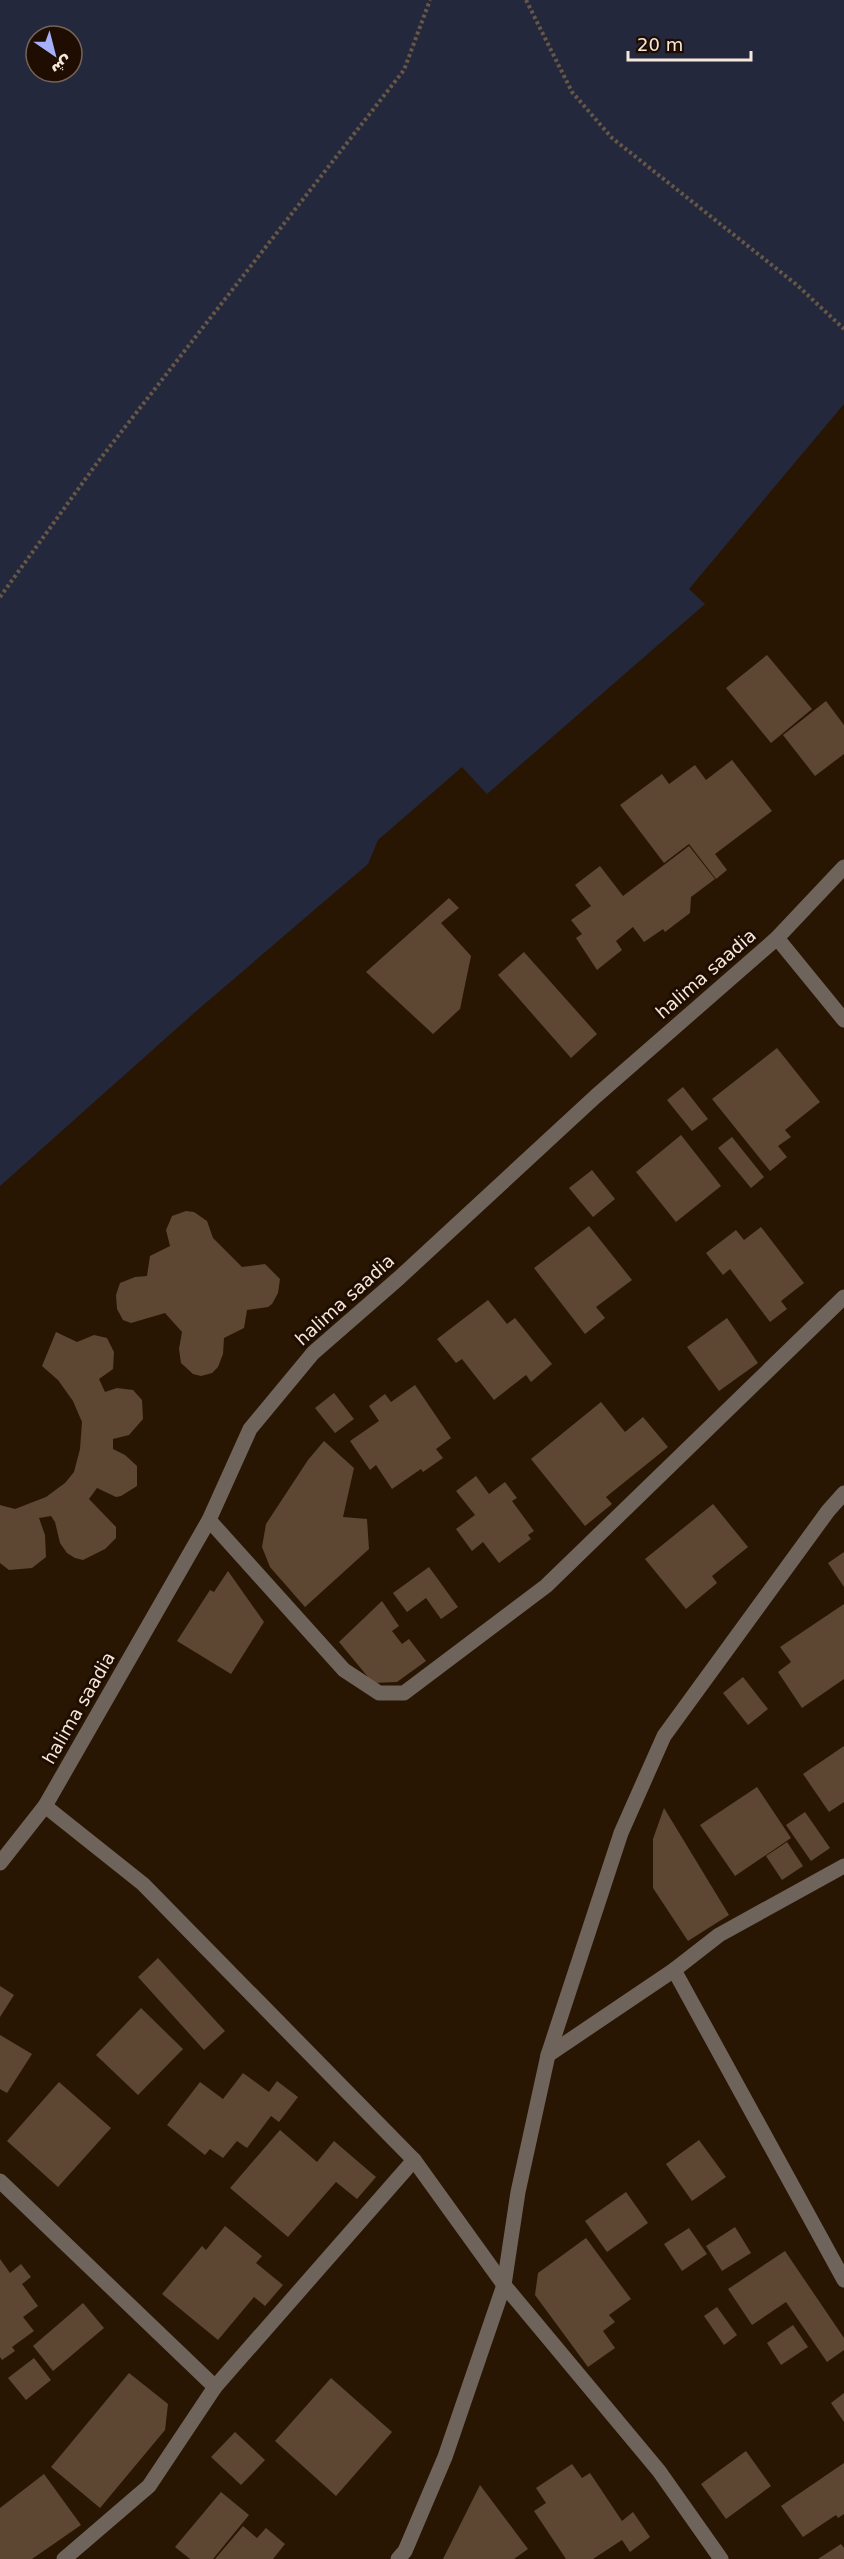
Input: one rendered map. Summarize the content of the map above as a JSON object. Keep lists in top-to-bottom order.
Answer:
{
  "streets": {
    "street": ["halima saadia"]
  },
  "scale_bar": "20 m",
  "north": "bottom right"
}
